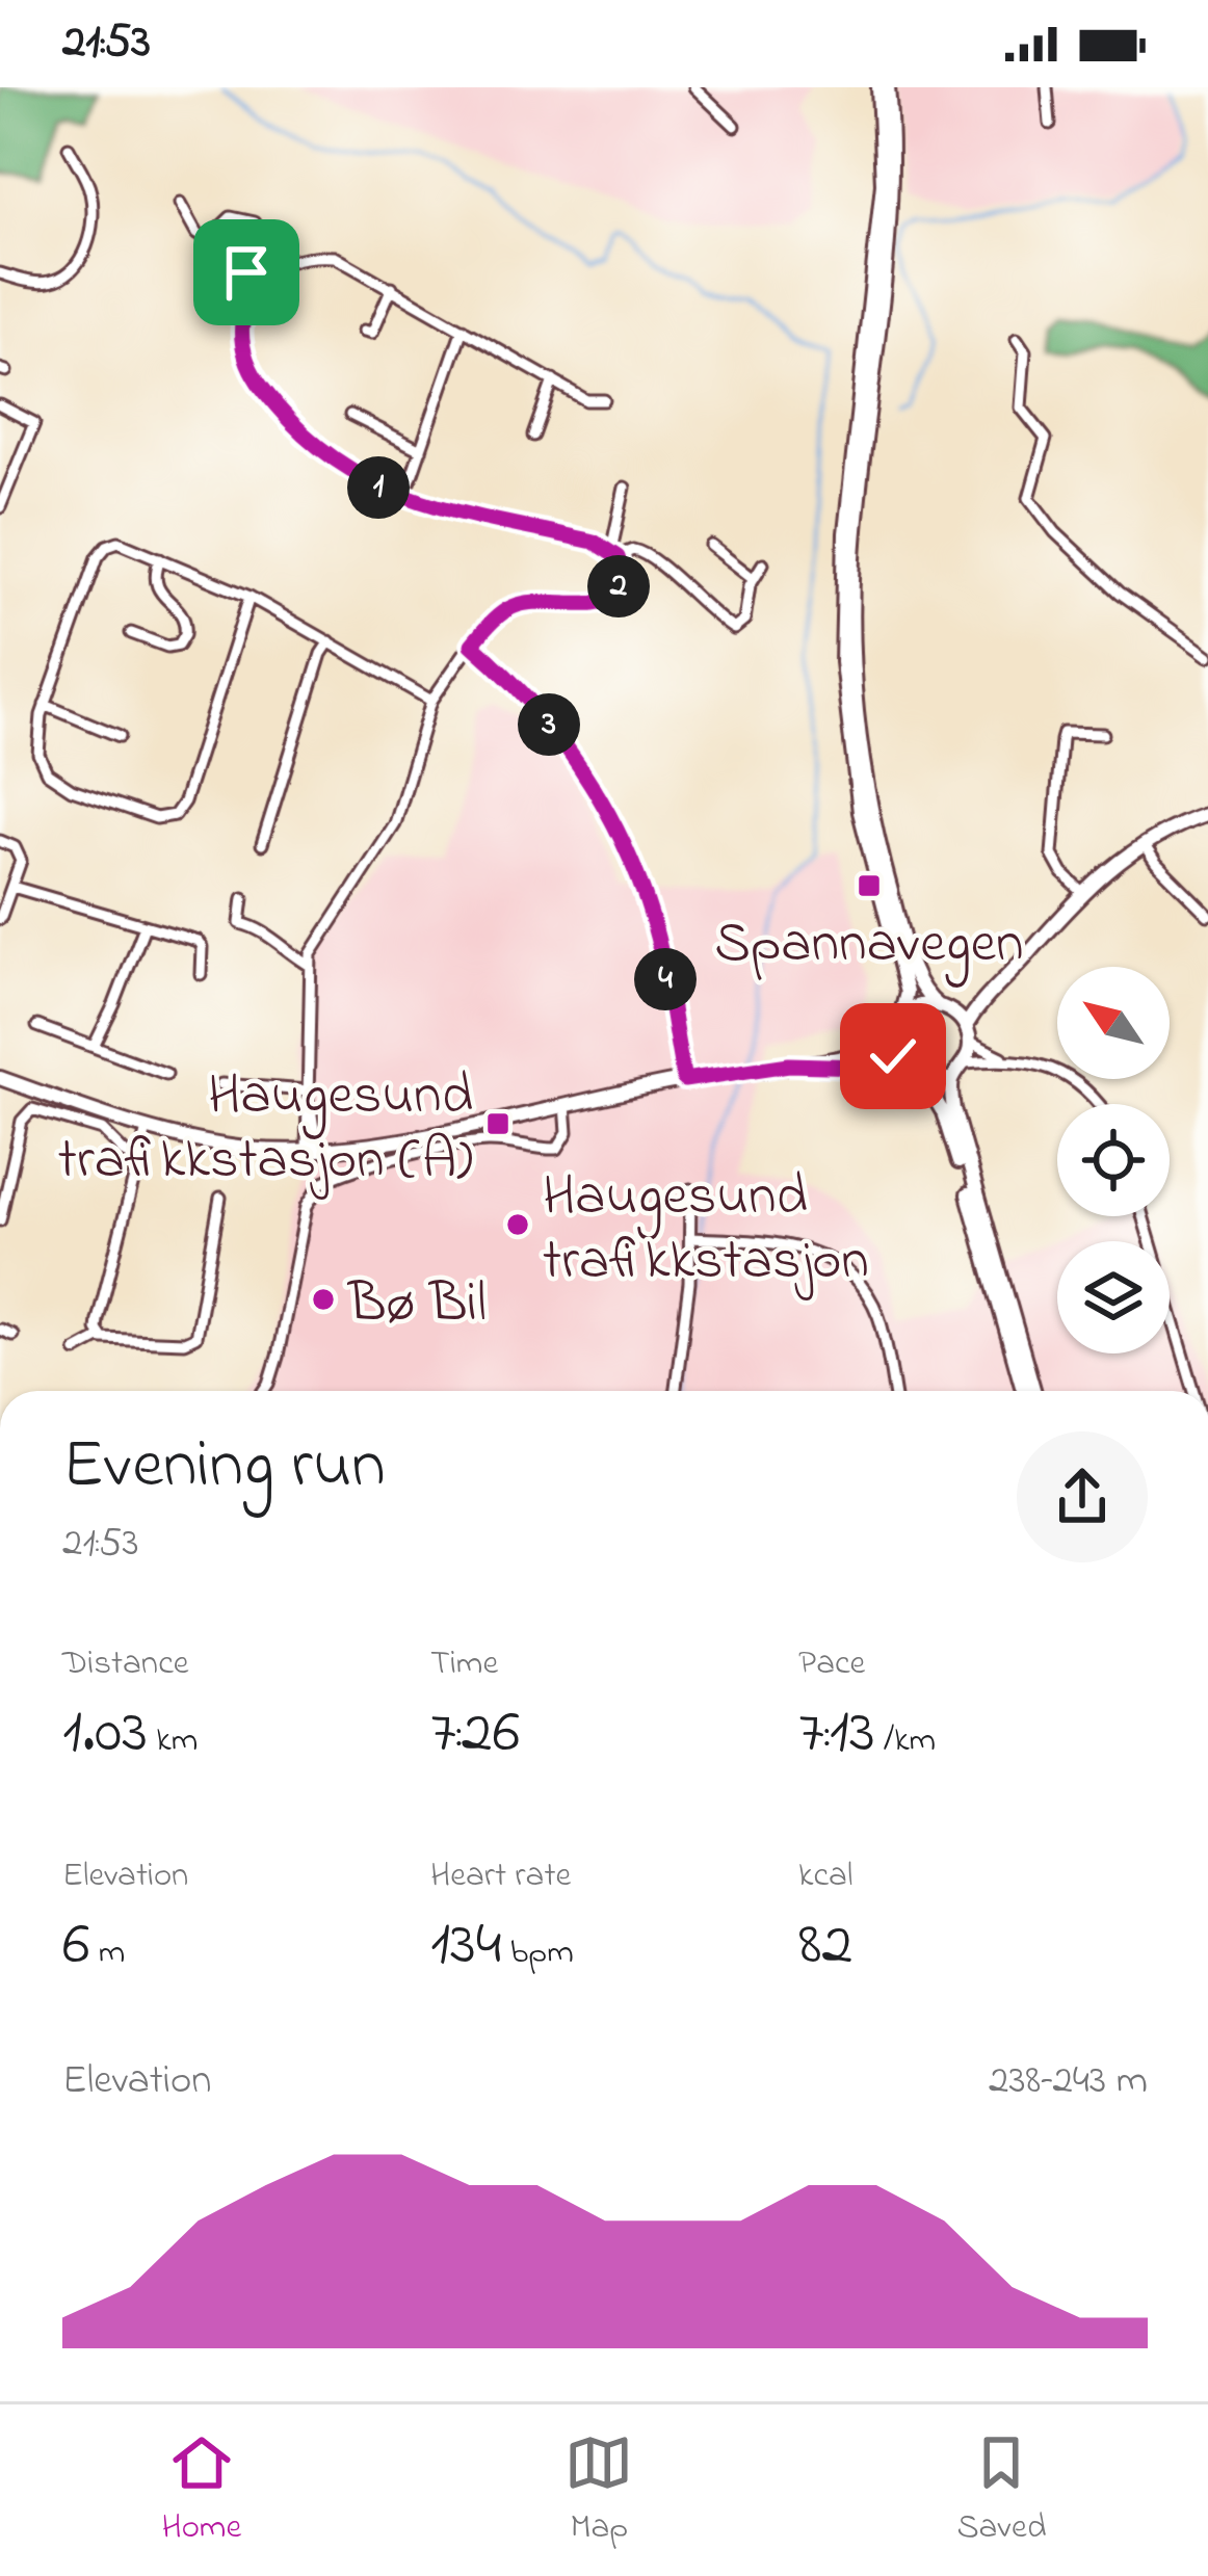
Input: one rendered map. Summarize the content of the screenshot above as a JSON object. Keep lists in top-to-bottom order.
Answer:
{
  "places": {
    "transit": ["Spannavegen", "Haugesund trafikkstasjon (A)"],
    "other": ["Haugesund trafikkstasjon", "Bø Bil"]
  },
  "north": "top left",
  "page": {
    "status": "21:53",
    "pins": [
      "1",
      "2",
      "3",
      "4"
    ],
    "heading": ["Evening run", "21:53"],
    "stats": [
      ["Distance", "1.03 km"],
      ["Time", "7:26"],
      ["Pace", "7:13 /km"],
      ["Elevation", "6 m"],
      ["Heart rate", "134 bpm"],
      ["kcal", "82"]
    ],
    "chart": ["Elevation", "238–243 m"],
    "tabs": ["Home", "Map", "Saved"]
  }
}
